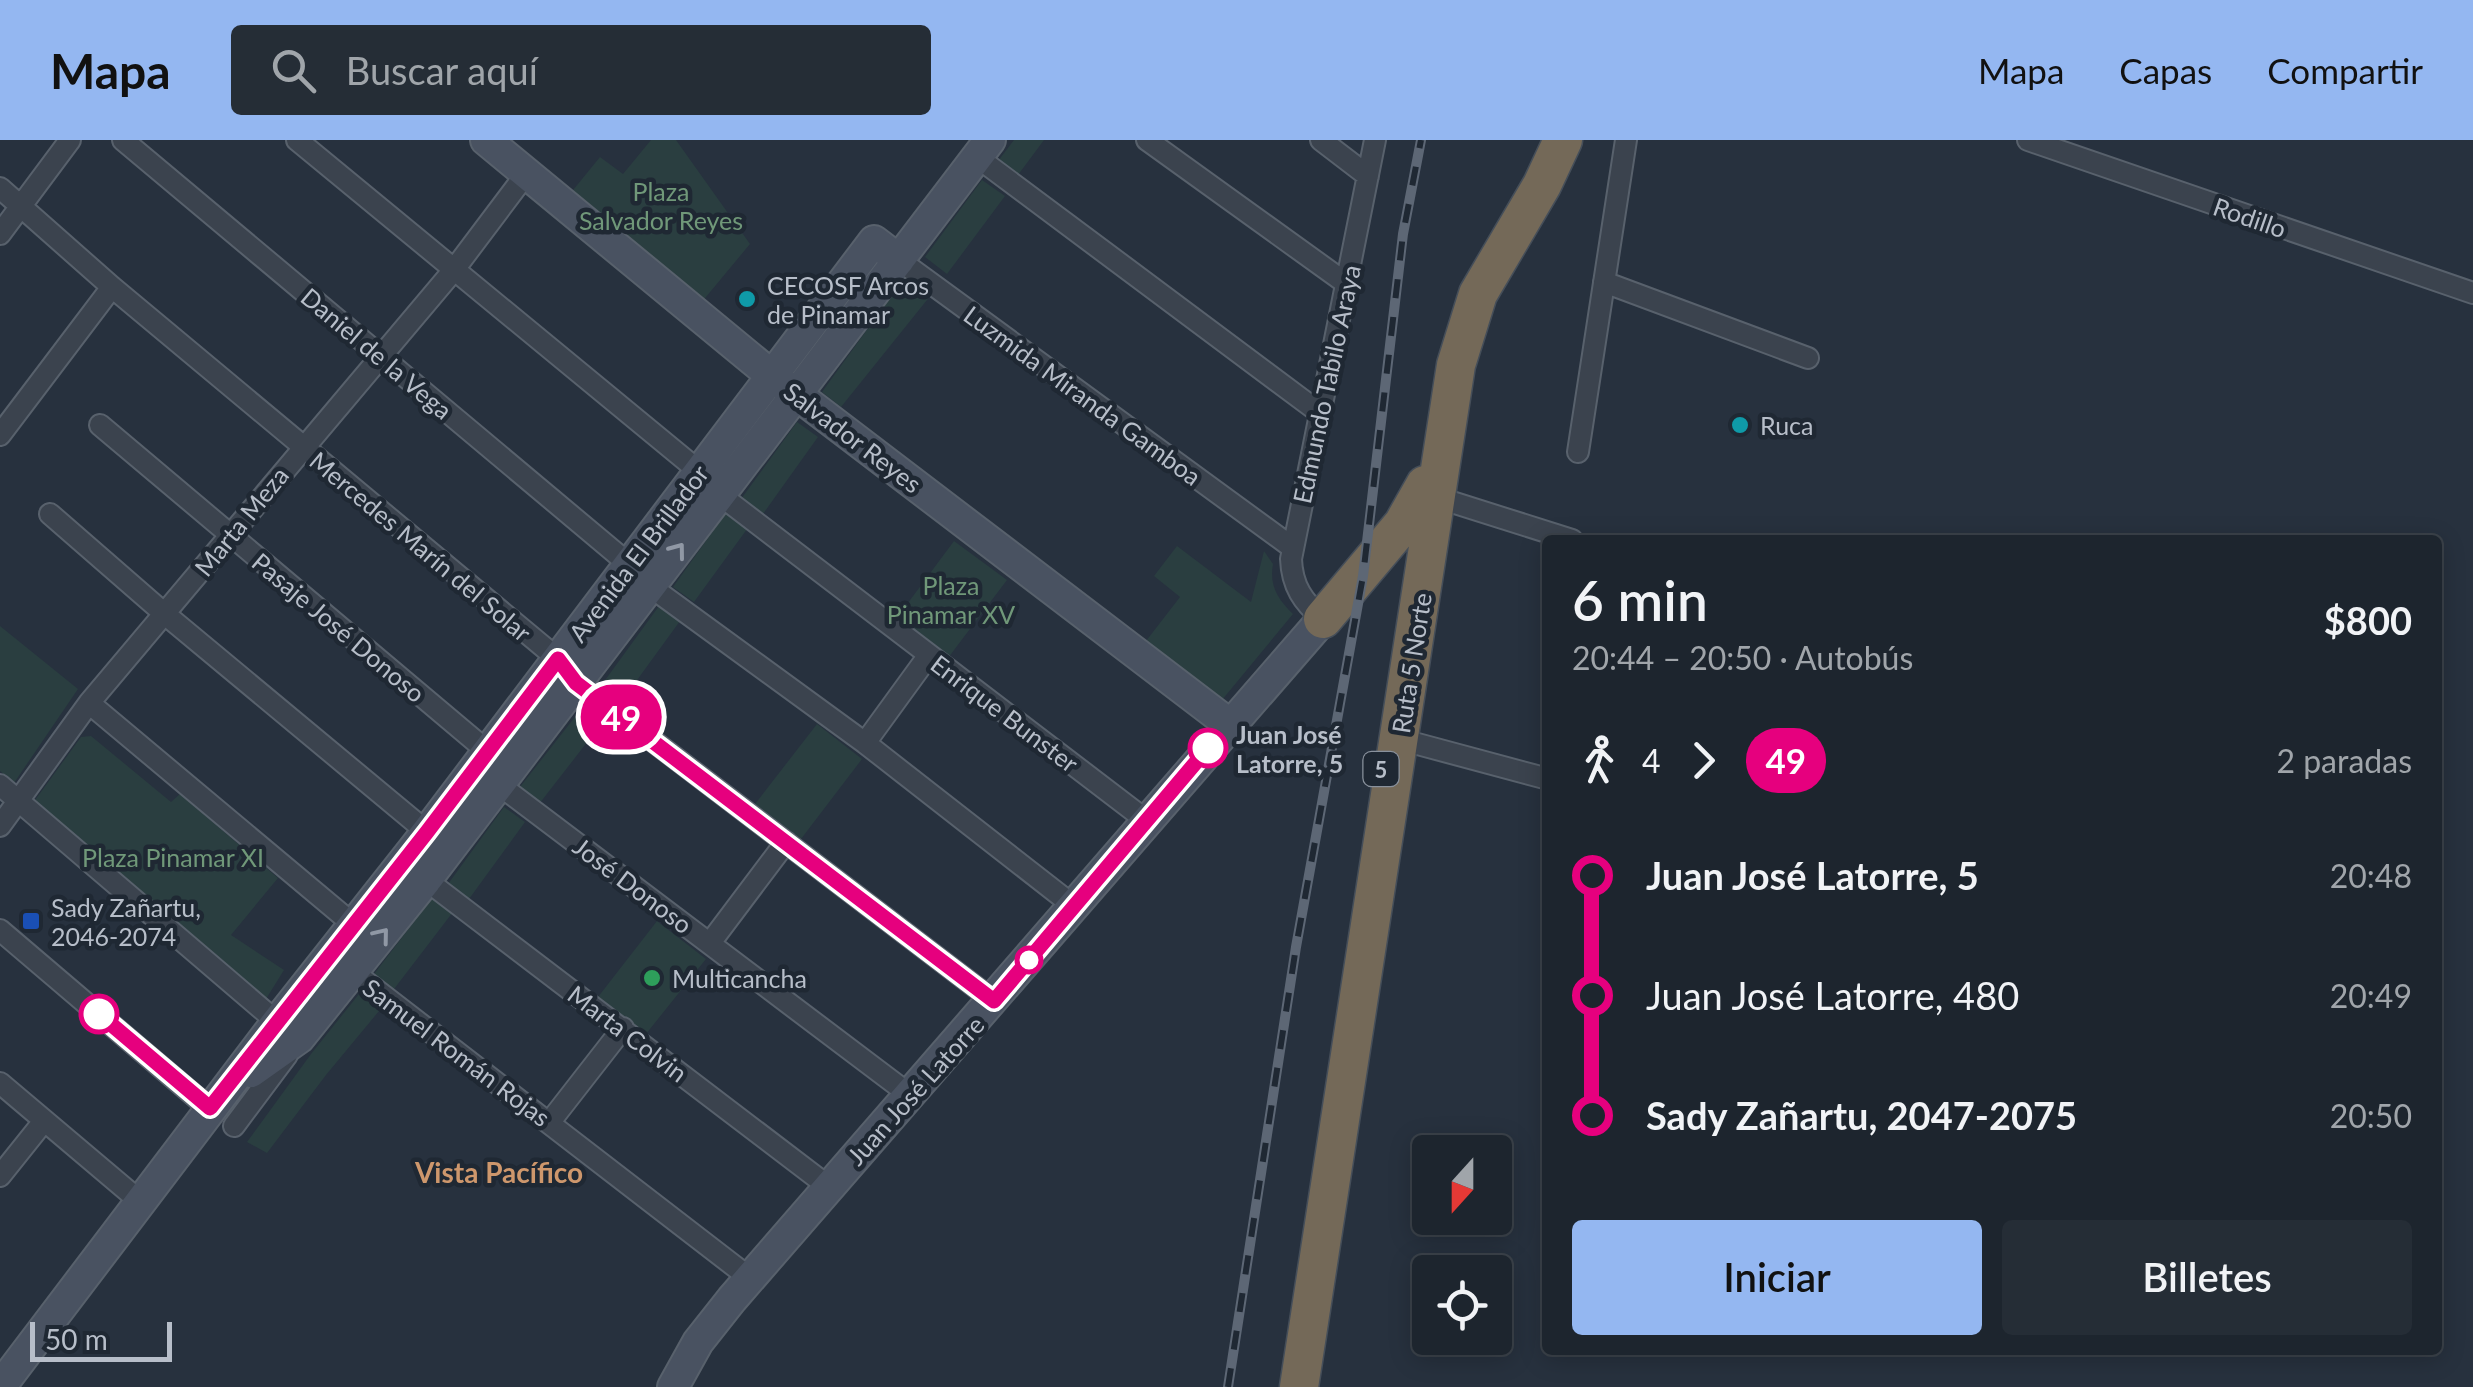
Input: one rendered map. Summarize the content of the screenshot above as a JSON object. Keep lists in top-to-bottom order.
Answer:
{
  "streets": {
    "highway": ["Ruta 5 Norte", "5"],
    "street": [
      "Rodillo",
      "Daniel de la Vega",
      "Edmundo Tabilo Araya",
      "Luzmida Miranda Gamboa",
      "Salvador Reyes",
      "Marta Meza",
      "Mercedes Marín del Solar",
      "Avenida El Brillador",
      "Pasaje José Donoso",
      "Enrique Bunster",
      "José Donoso",
      "Marta Colvin",
      "Samuel Román Rojas",
      "Juan José Latorre"
    ]
  },
  "crossings": [
    ["Daniel de la Vega", "Marta Meza"],
    ["Daniel de la Vega", "Avenida El Brillador"],
    ["Daniel de la Vega", "Juan José Latorre"],
    ["Edmundo Tabilo Araya", "Luzmida Miranda Gamboa"],
    ["Edmundo Tabilo Araya", "Juan José Latorre"],
    ["Luzmida Miranda Gamboa", "Avenida El Brillador"],
    ["Salvador Reyes", "Marta Meza"],
    ["Salvador Reyes", "Avenida El Brillador"],
    ["Salvador Reyes", "Juan José Latorre"],
    ["Marta Meza", "Mercedes Marín del Solar"],
    ["Marta Meza", "Pasaje José Donoso"],
    ["Mercedes Marín del Solar", "Avenida El Brillador"],
    ["Mercedes Marín del Solar", "Juan José Latorre"],
    ["Avenida El Brillador", "Pasaje José Donoso"],
    ["Avenida El Brillador", "Enrique Bunster"],
    ["Avenida El Brillador", "José Donoso"],
    ["Avenida El Brillador", "Marta Colvin"],
    ["Avenida El Brillador", "Samuel Román Rojas"],
    ["Enrique Bunster", "Juan José Latorre"],
    ["José Donoso", "Juan José Latorre"],
    ["Marta Colvin", "Juan José Latorre"],
    ["Samuel Román Rojas", "Juan José Latorre"]
  ],
  "districts": ["Vista Pacífico"],
  "parks": ["Plaza Salvador Reyes", "Plaza Pinamar XV", "Plaza Pinamar XI"],
  "places": {
    "other": [
      "CECOSF Arcos de Pinamar",
      "Ruca",
      "Juan José Latorre, 5",
      "Multicancha"
    ],
    "transit": ["Sady Zañartu, 2046-2074"]
  },
  "lines": ["bus line 49"],
  "scale_bar": "50 m",
  "north": "bottom",
  "page": {
    "header": "Mapa",
    "search": "Buscar aquí",
    "nav": ["Mapa", "Capas", "Compartir"],
    "on_map": "49",
    "heading": ["6 min", "20:44 – 20:50 · Autobús", "$800"],
    "legs": ["4", "49", "2 paradas"],
    "list": [
      {
        "name": "Juan José Latorre, 5",
        "value": "20:48"
      },
      {
        "name": "Juan José Latorre, 480",
        "value": "20:49"
      },
      {
        "name": "Sady Zañartu, 2047-2075",
        "value": "20:50"
      }
    ],
    "buttons": ["Iniciar", "Billetes"],
    "scale": "50 m"
  }
}
